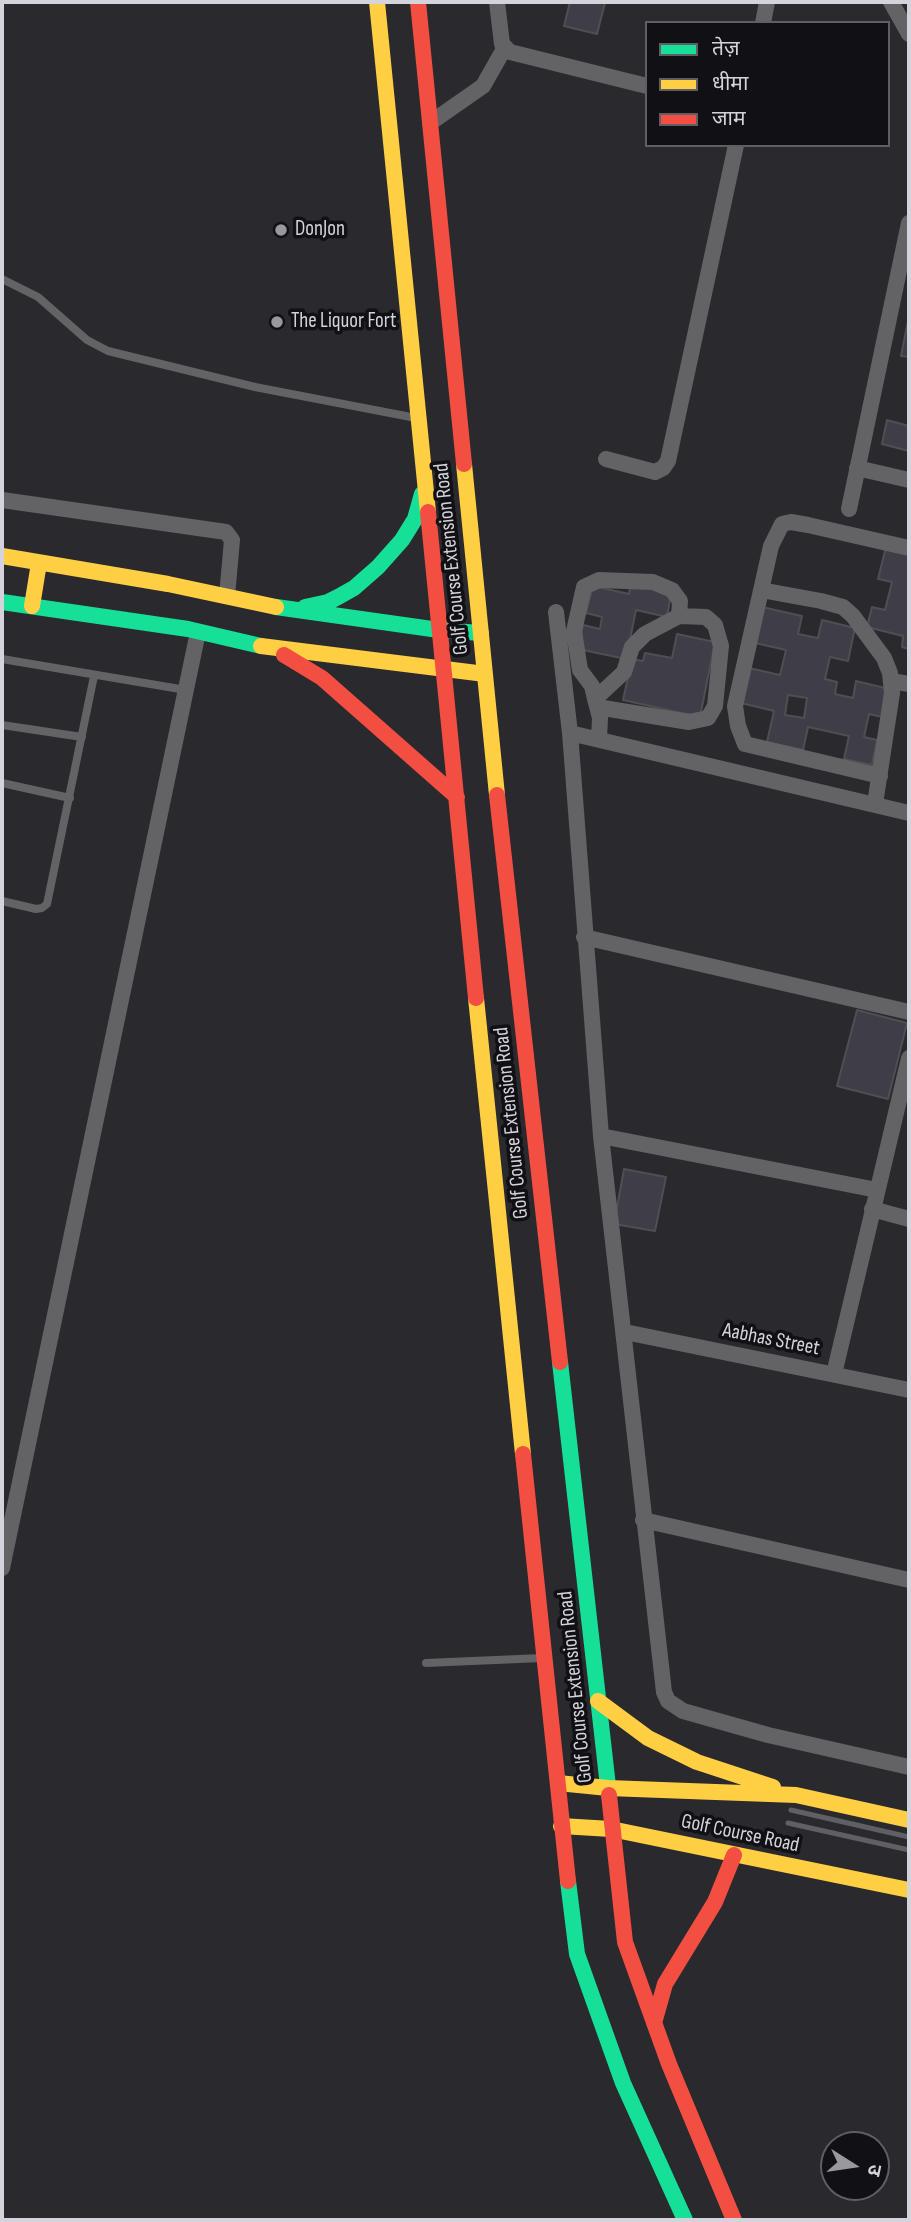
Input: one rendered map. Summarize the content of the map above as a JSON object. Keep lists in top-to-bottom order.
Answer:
{
  "streets": {
    "main road": ["Golf Course Extension Road", "Golf Course Road"],
    "street": ["Aabhas Street"]
  },
  "crossings": [
    ["Golf Course Extension Road", "Golf Course Road"]
  ],
  "places": ["DonJon", "The Liquor Fort"],
  "legend": ["तेज़", "धीमा", "जाम"],
  "north": "right"
}
